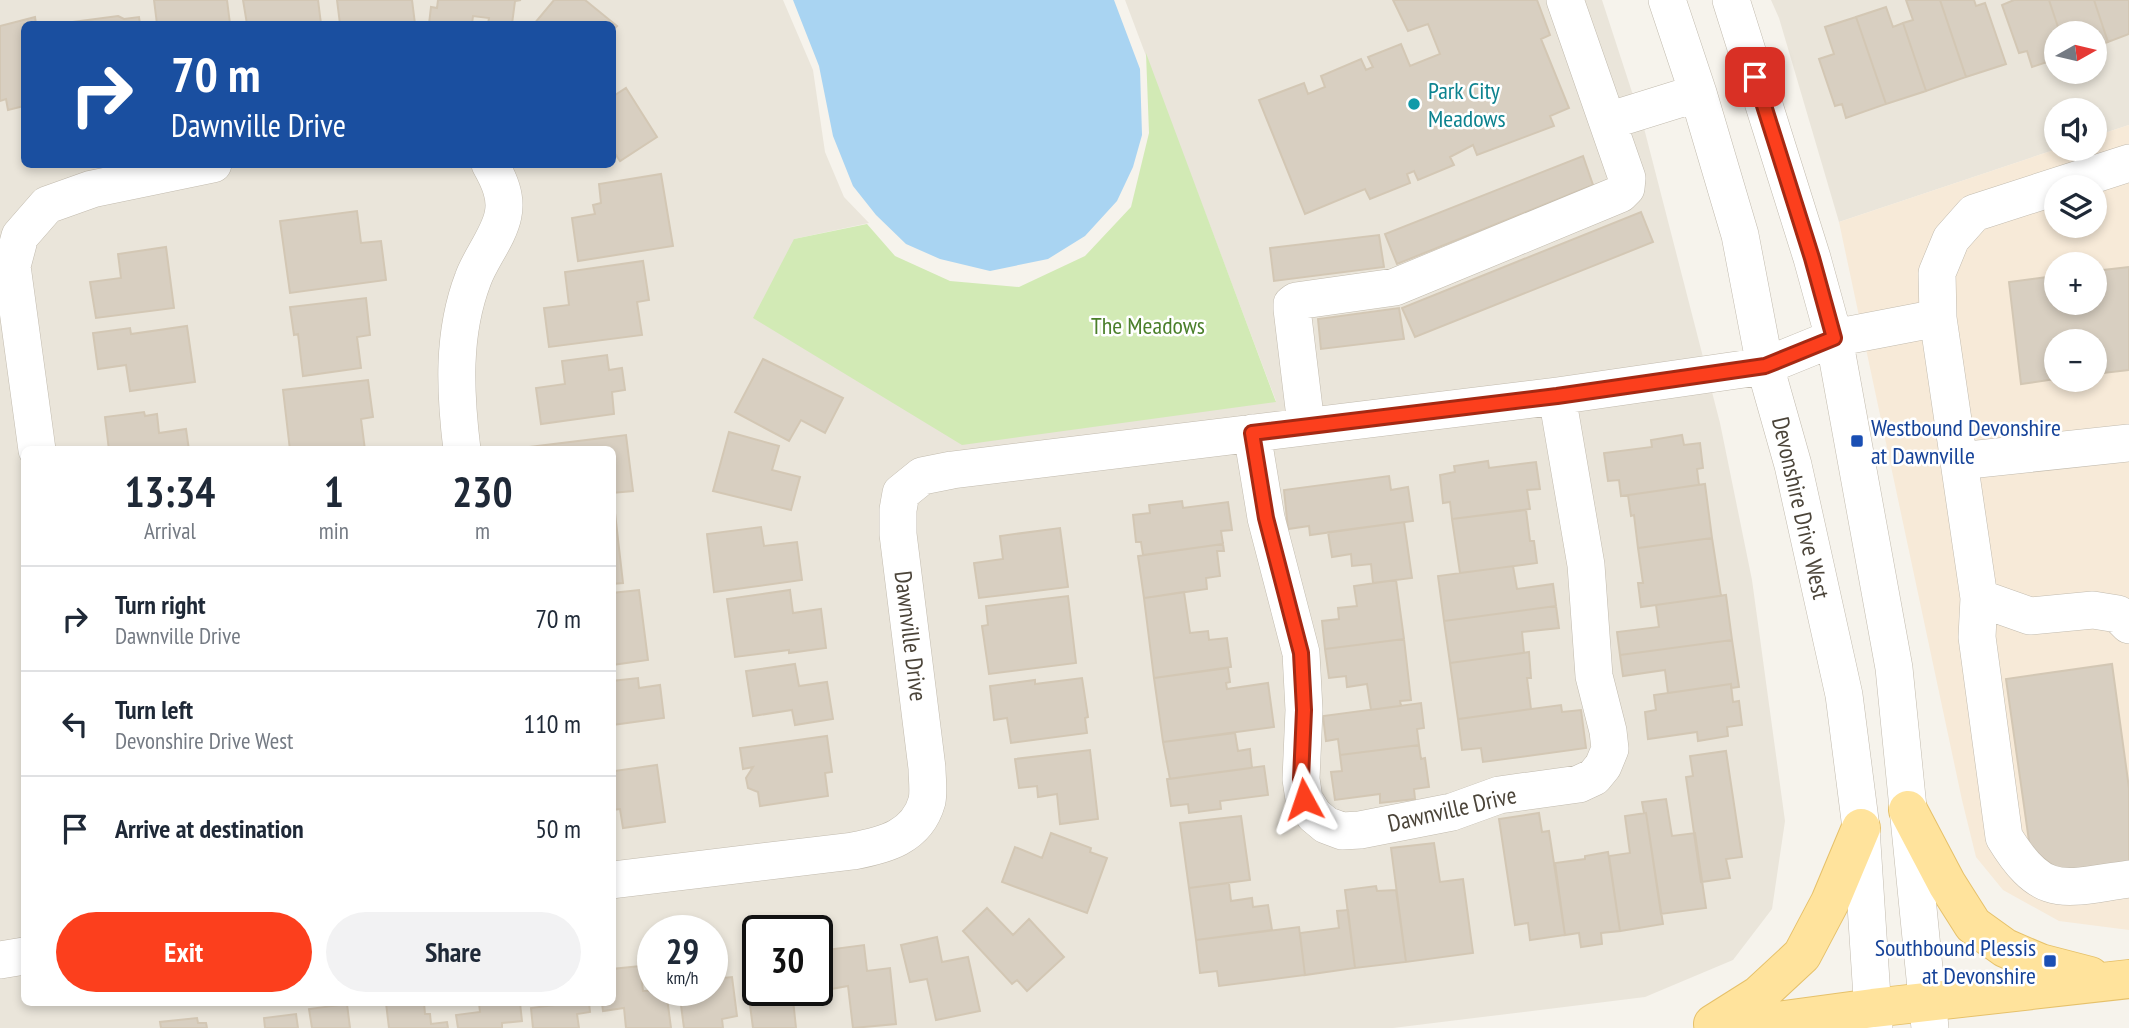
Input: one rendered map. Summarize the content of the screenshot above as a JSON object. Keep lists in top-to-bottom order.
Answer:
{
  "streets": {
    "street": ["Devonshire Drive West", "Dawnville Drive"]
  },
  "crossings": [
    ["Devonshire Drive West", "Dawnville Drive"]
  ],
  "parks": ["The Meadows"],
  "places": {
    "other": ["Park City Meadows"],
    "transit": ["Westbound Devonshire at Dawnville", "Southbound Plessis at Devonshire"]
  },
  "north": "right",
  "page": {
    "map_buttons": ["+", "−"],
    "turn": ["70 m", "Dawnville Drive"],
    "eta": [
      "13:34",
      "Arrival",
      "1",
      "min",
      "230",
      "m"
    ],
    "list": [
      {
        "name": "Turn right",
        "note": "Dawnville Drive",
        "value": "70 m"
      },
      {
        "name": "Turn left",
        "note": "Devonshire Drive West",
        "value": "110 m"
      },
      {
        "name": "Arrive at destination",
        "value": "50 m"
      }
    ],
    "buttons": ["Exit", "Share"],
    "speed": "29 km/h",
    "limit": "30"
  }
}
